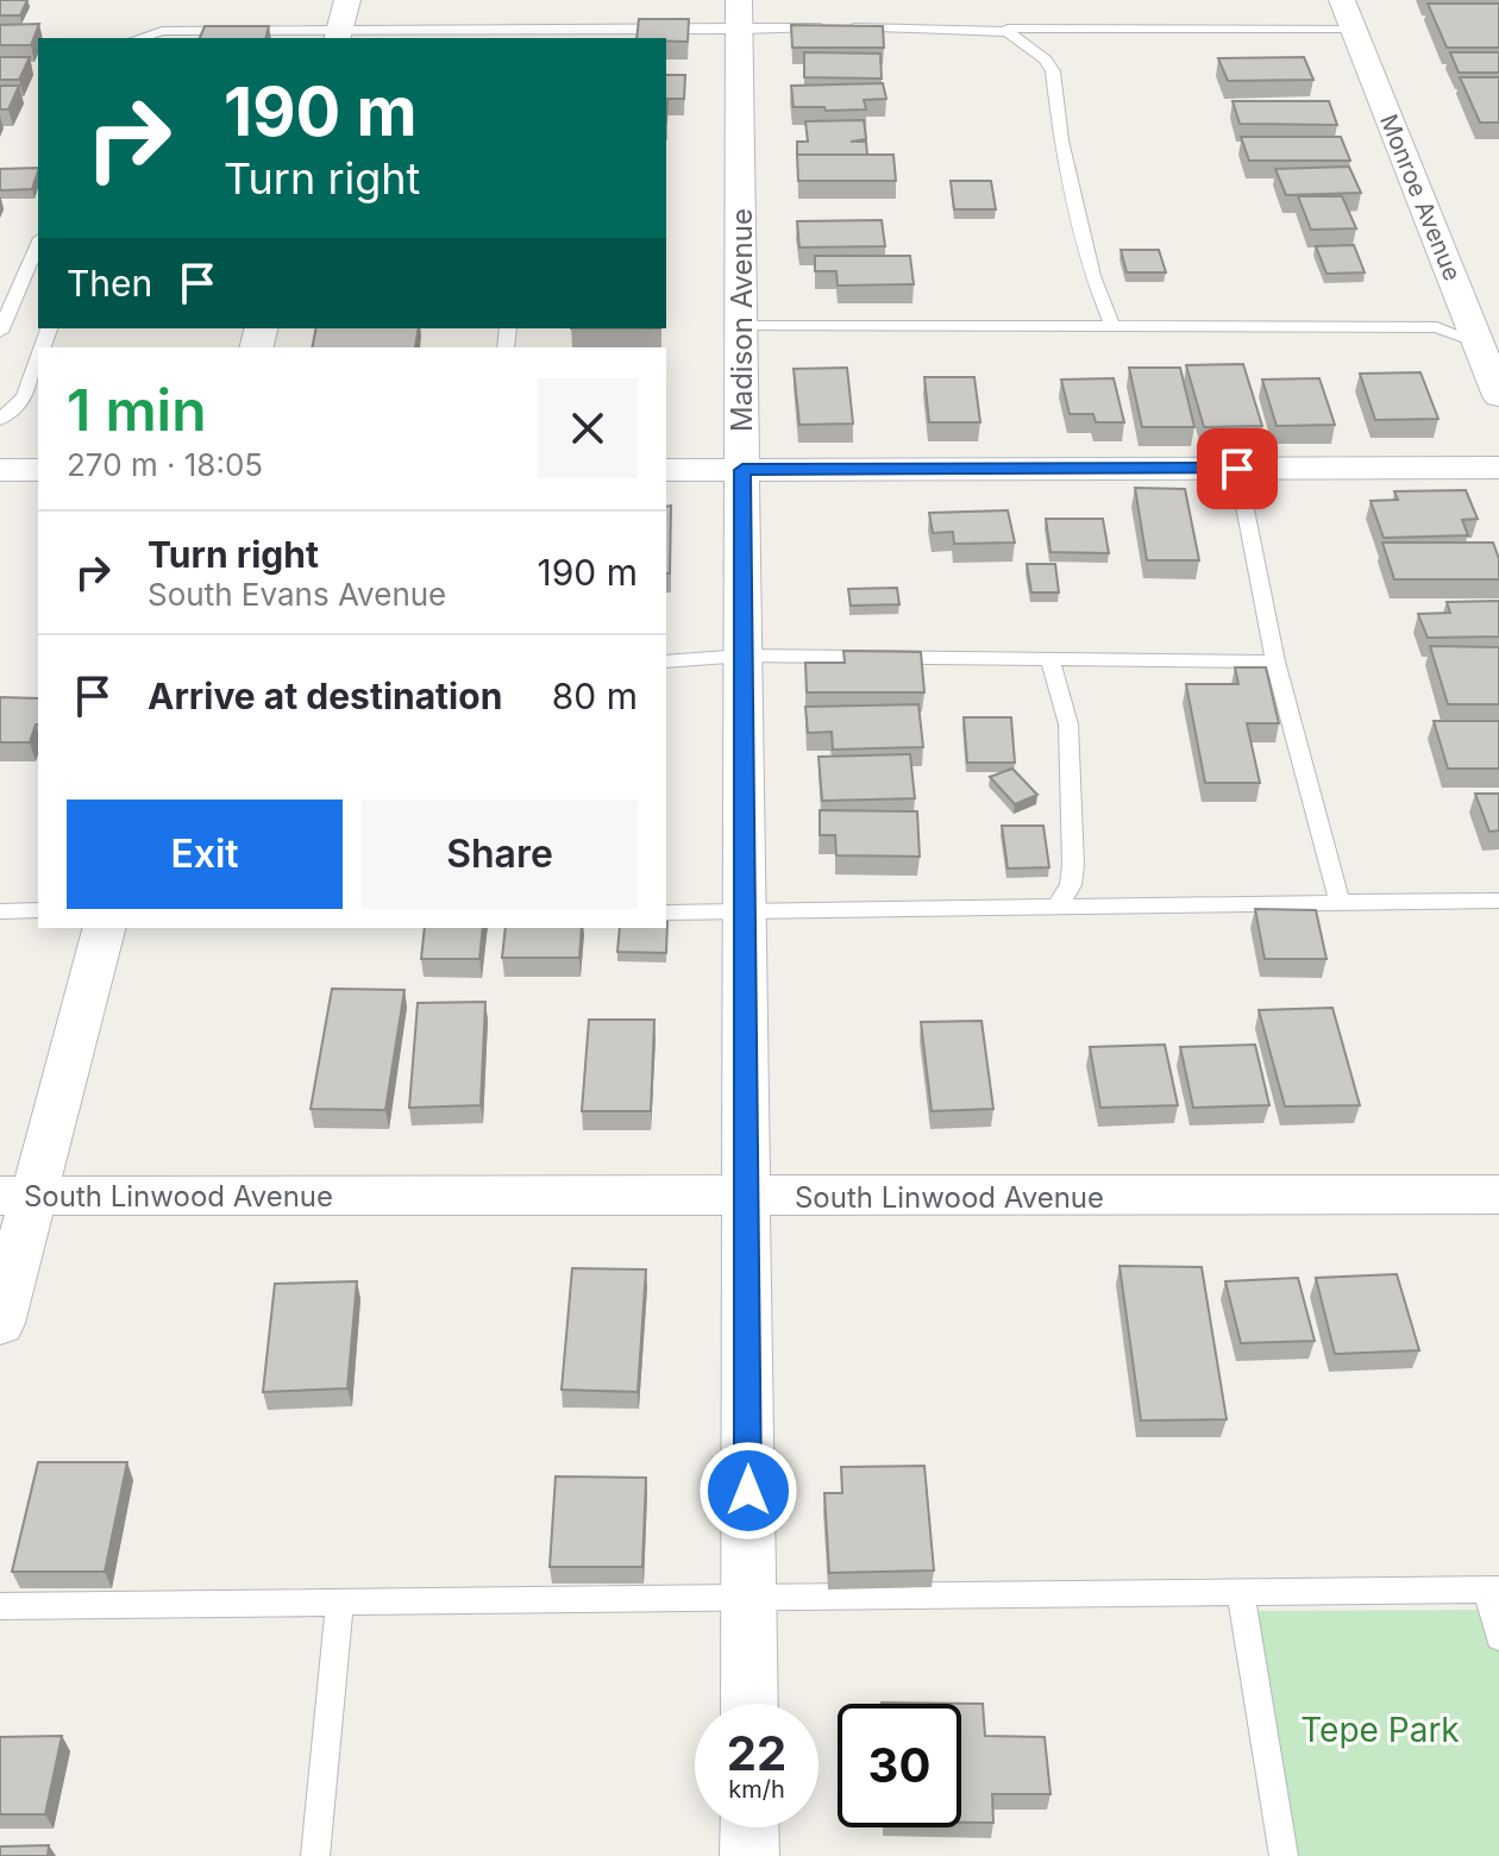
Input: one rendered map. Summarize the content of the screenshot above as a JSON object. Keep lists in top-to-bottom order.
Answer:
{
  "streets": {
    "street": ["Monroe Avenue", "Madison Avenue", "South Linwood Avenue"]
  },
  "crossings": [
    ["Madison Avenue", "South Linwood Avenue"]
  ],
  "parks": ["Tepe Park"],
  "page": {
    "turn": ["190 m", "Turn right"],
    "then": "Then",
    "heading": ["1 min", "270 m · 18:05"],
    "list": [
      {
        "name": "Turn right",
        "note": "South Evans Avenue",
        "value": "190 m"
      },
      {
        "name": "Arrive at destination",
        "value": "80 m"
      }
    ],
    "buttons": ["Exit", "Share"],
    "speed": "22 km/h",
    "limit": "30"
  }
}
